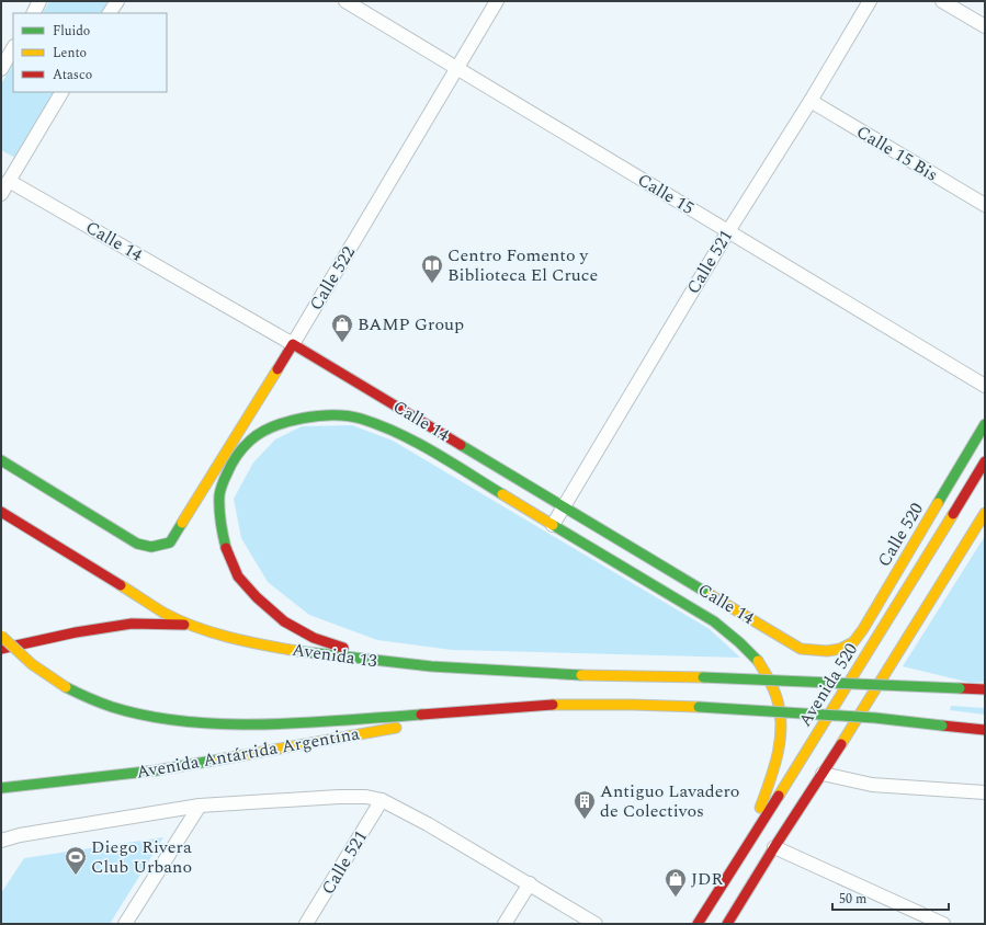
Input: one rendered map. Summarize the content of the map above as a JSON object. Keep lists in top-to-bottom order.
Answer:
{
  "streets": {
    "main road": [
      "Calle 14",
      "Calle 522",
      "Calle 520",
      "Avenida 13",
      "Avenida 520",
      "Avenida Antártida Argentina"
    ],
    "street": ["Calle 15 Bis", "Calle 15", "Calle 521"]
  },
  "crossings": [
    ["Calle 15 Bis", "Calle 521"],
    ["Calle 15", "Calle 521"],
    ["Calle 15", "Calle 522"],
    ["Calle 14", "Calle 521"],
    ["Calle 14", "Calle 522"],
    ["Calle 14", "Calle 520"],
    ["Calle 14", "Avenida 13"],
    ["Calle 14", "Avenida 520"]
  ],
  "places": {
    "library": ["Centro Fomento y Biblioteca El Cruce"],
    "shop": ["BAMP Group", "JDR"],
    "building": ["Antiguo Lavadero de Colectivos"],
    "sports": ["Diego Rivera Club Urbano"]
  },
  "legend": ["Fluido", "Lento", "Atasco"],
  "scale_bar": "50 m"
}
